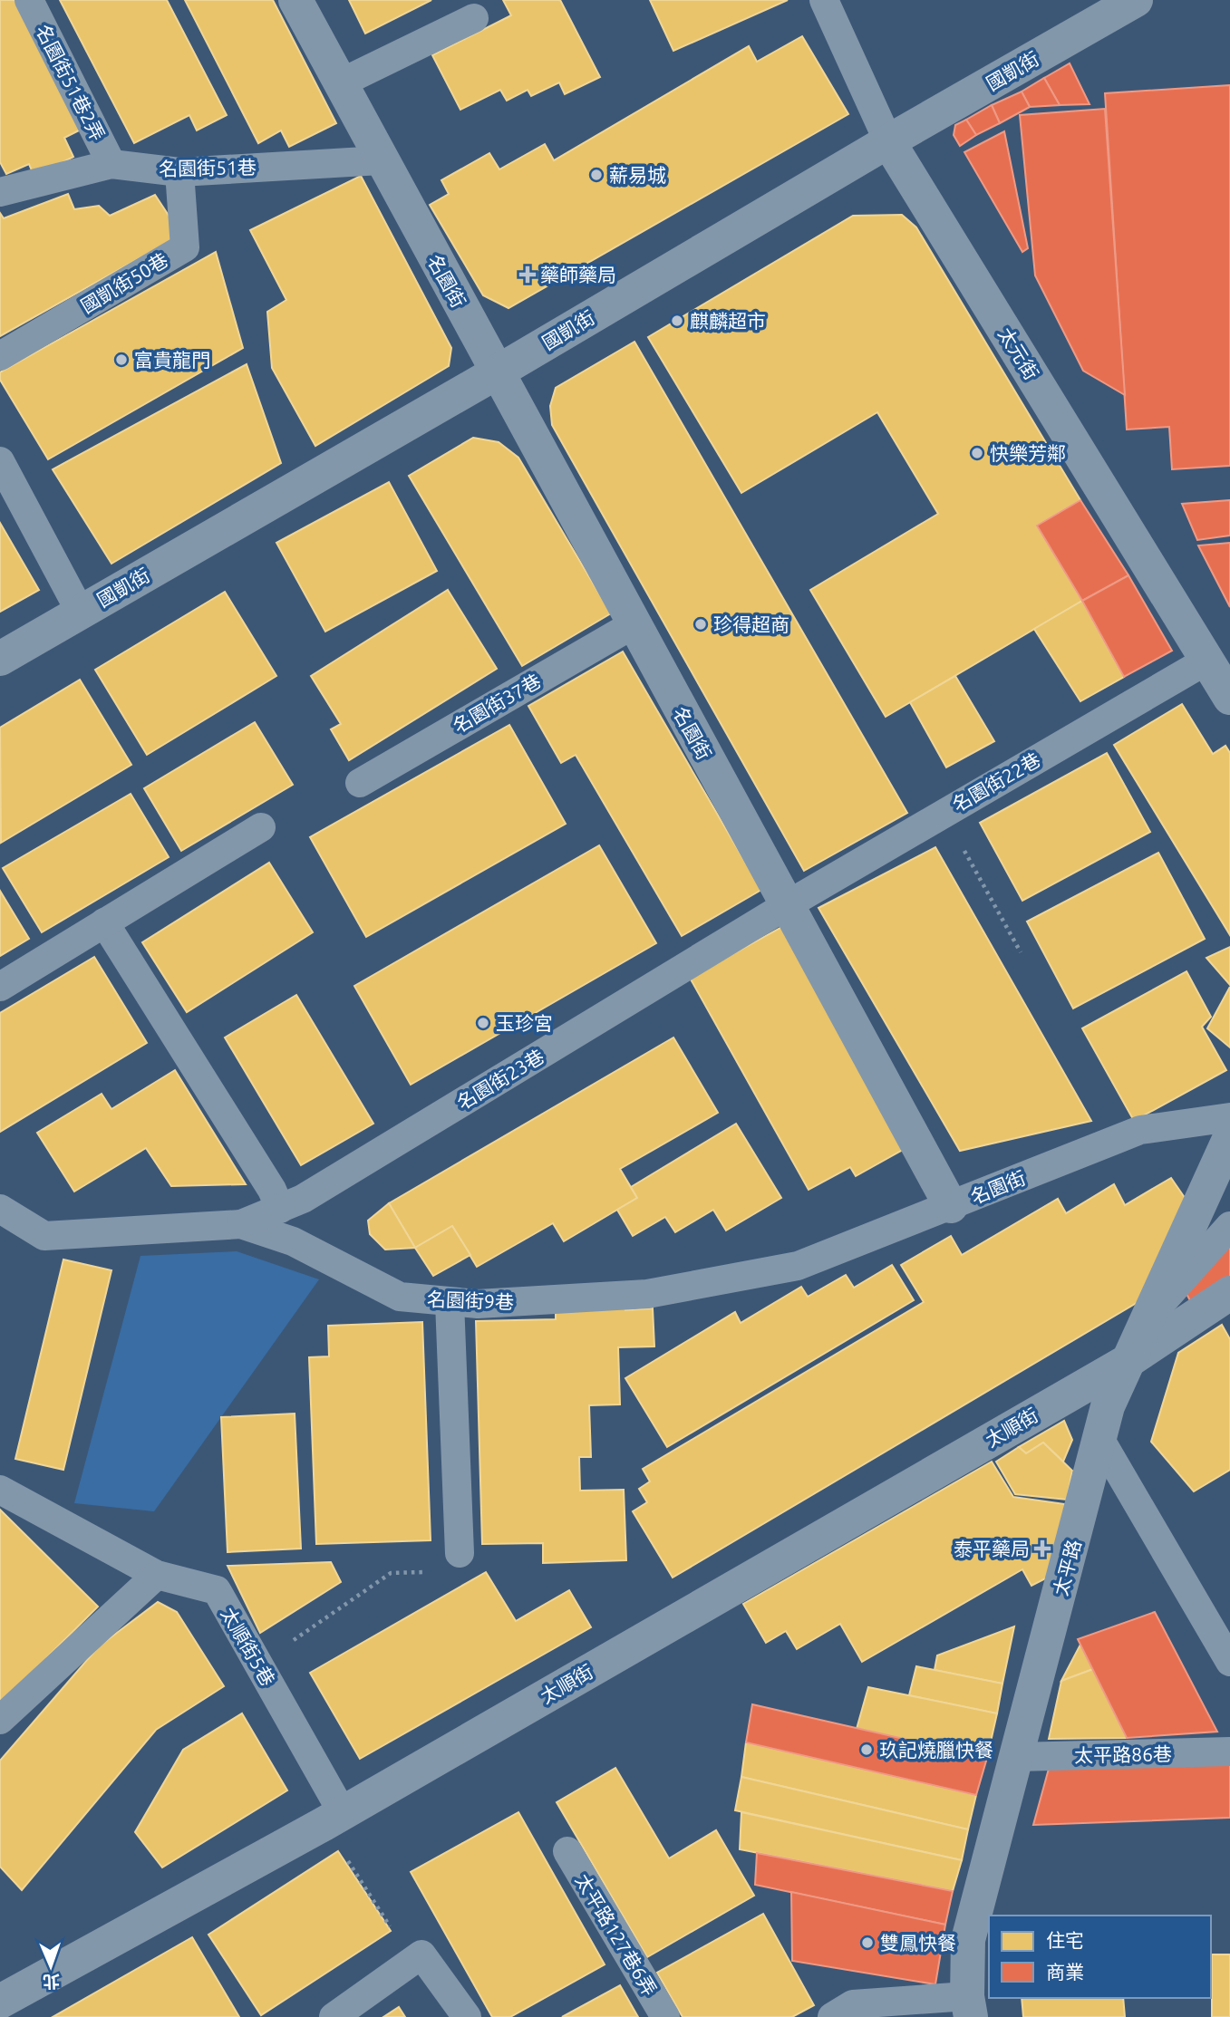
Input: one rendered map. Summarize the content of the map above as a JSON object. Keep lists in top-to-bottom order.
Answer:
{
  "streets": {
    "street": [
      "國凱街",
      "名園街",
      "太元街",
      "太順街",
      "太平路"
    ],
    "lane": [
      "名園街51巷2弄",
      "名園街51巷",
      "國凱街50巷",
      "名園街37巷",
      "名園街22巷",
      "名園街23巷",
      "名園街9巷",
      "太順街5巷",
      "太平路86巷",
      "太平路127巷6弄"
    ]
  },
  "crossings": [
    ["國凱街", "名園街"],
    ["國凱街", "太元街"],
    ["名園街51巷2弄", "名園街51巷"],
    ["名園街51巷", "名園街"],
    ["名園街51巷", "國凱街50巷"],
    ["名園街", "名園街37巷"],
    ["名園街", "名園街22巷"],
    ["名園街", "名園街23巷"],
    ["名園街", "名園街9巷"],
    ["太元街", "名園街22巷"],
    ["名園街22巷", "名園街23巷"],
    ["名園街23巷", "名園街9巷"],
    ["太順街", "太平路"],
    ["太順街", "太順街5巷"],
    ["太平路", "太平路86巷"]
  ],
  "places": {
    "other": [
      "薪易城",
      "麒麟超市",
      "富貴龍門",
      "快樂芳鄰",
      "珍得超商",
      "玉珍宮",
      "玖記燒臘快餐",
      "雙鳳快餐"
    ],
    "health": ["藥師藥局", "泰平藥局"]
  },
  "legend": ["住宅", "商業"],
  "north": "bottom"
}
